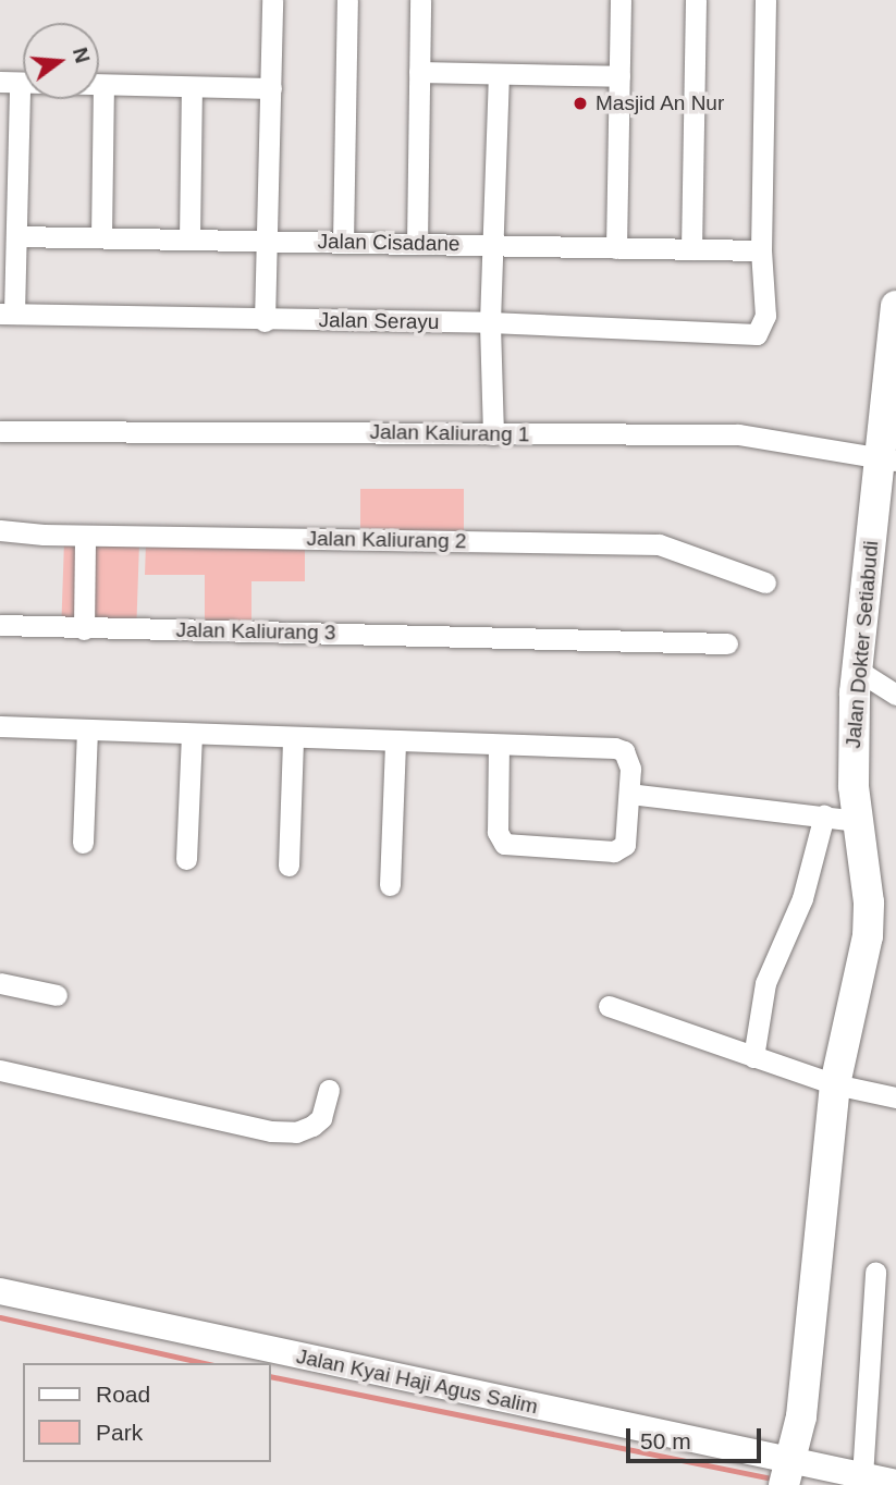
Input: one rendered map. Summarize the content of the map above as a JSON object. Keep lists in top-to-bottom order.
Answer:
{
  "streets": {
    "highway": ["Jalan Dokter Setiabudi"],
    "main road": ["Jalan Kyai Haji Agus Salim"],
    "street": [
      "Jalan Cisadane",
      "Jalan Serayu",
      "Jalan Kaliurang 1",
      "Jalan Kaliurang 2",
      "Jalan Kaliurang 3"
    ]
  },
  "crossings": [
    ["Jalan Cisadane", "Jalan Serayu"],
    ["Jalan Kaliurang 1", "Jalan Dokter Setiabudi"],
    ["Jalan Dokter Setiabudi", "Jalan Kyai Haji Agus Salim"]
  ],
  "places": ["Masjid An Nur"],
  "legend": ["Road", "Park"],
  "scale_bar": "50 m",
  "north": "right"
}
